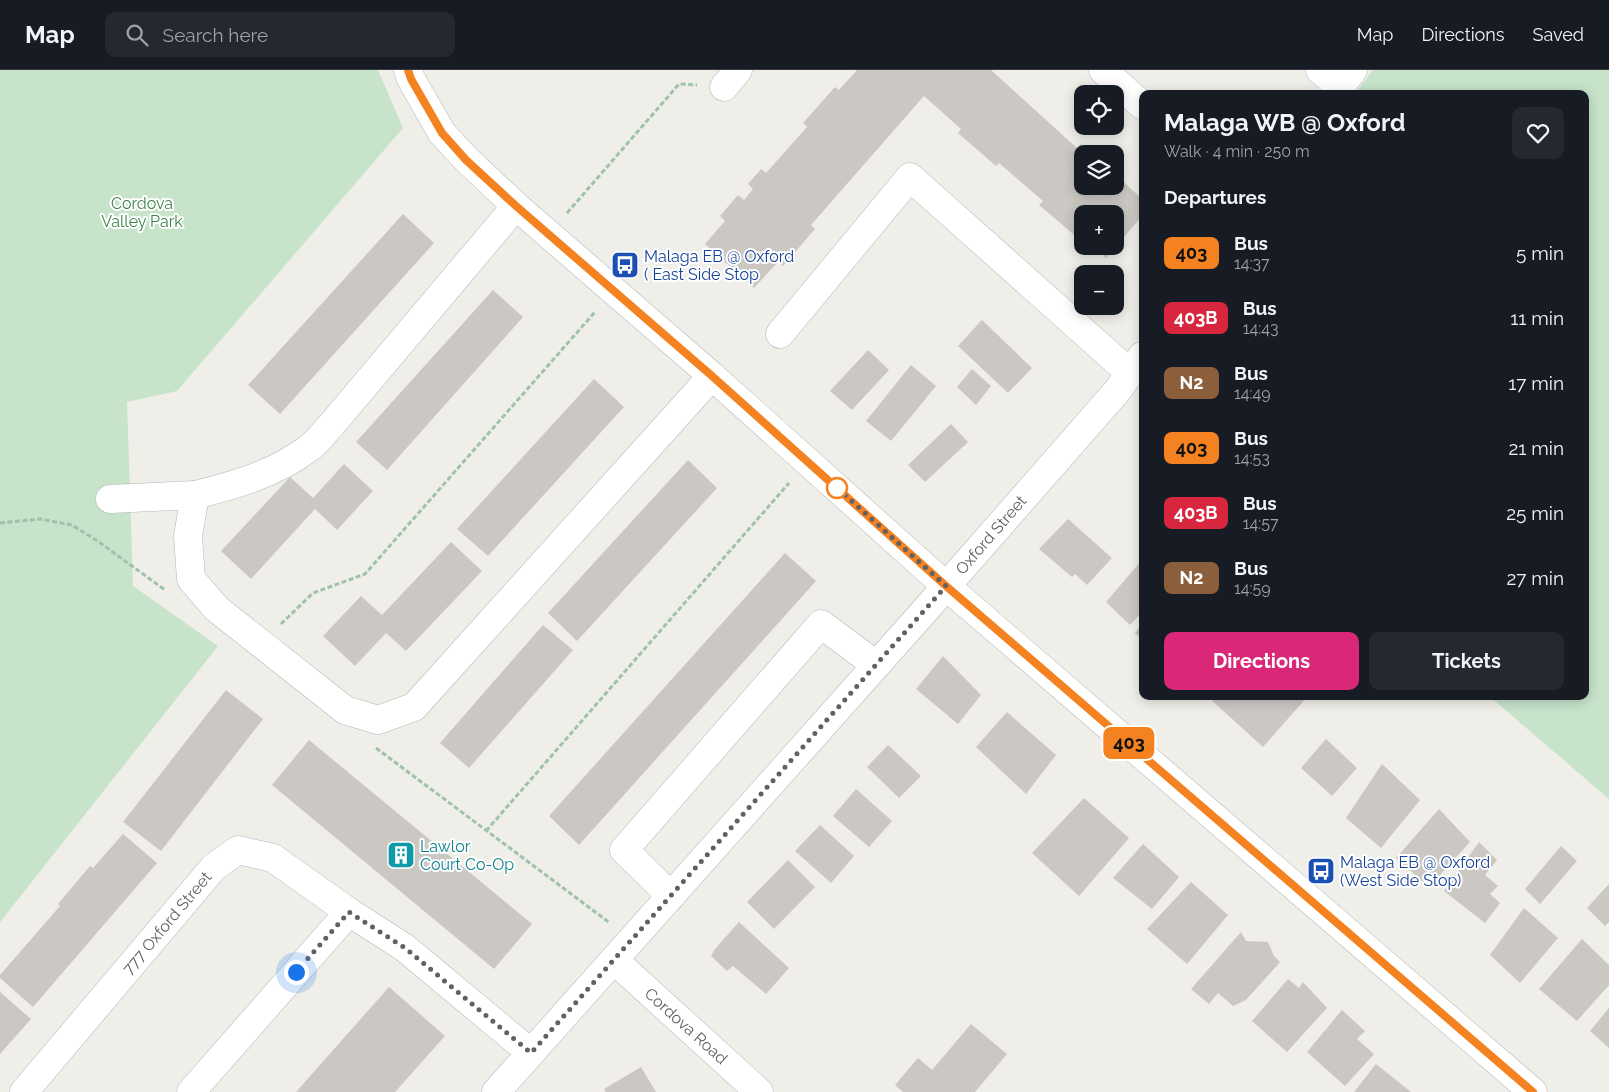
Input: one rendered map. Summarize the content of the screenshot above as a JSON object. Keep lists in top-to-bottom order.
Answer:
{
  "streets": {
    "street": ["Oxford Street", "777 Oxford Street", "Cordova Road"]
  },
  "crossings": [
    ["Oxford Street", "777 Oxford Street"],
    ["Oxford Street", "Cordova Road"]
  ],
  "parks": ["Cordova Valley Park"],
  "places": {
    "bus stop": ["Malaga EB @ Oxford ( East Side Stop", "Malaga EB @ Oxford (West Side Stop)"],
    "building": ["Lawlor Court Co-Op"]
  },
  "lines": ["bus line 403"],
  "page": {
    "header": "Map",
    "search": "Search here",
    "nav": ["Map", "Directions", "Saved"],
    "on_map": "403",
    "map_buttons": ["+", "−"],
    "heading": [
      ["Malaga WB @ Oxford", "Walk · 4 min · 250 m"],
      "Departures"
    ],
    "list": [
      {
        "mark": "403",
        "name": "Bus",
        "note": "14:37",
        "value": "5 min"
      },
      {
        "mark": "403B",
        "name": "Bus",
        "note": "14:43",
        "value": "11 min"
      },
      {
        "mark": "N2",
        "name": "Bus",
        "note": "14:49",
        "value": "17 min"
      },
      {
        "mark": "403",
        "name": "Bus",
        "note": "14:53",
        "value": "21 min"
      },
      {
        "mark": "403B",
        "name": "Bus",
        "note": "14:57",
        "value": "25 min"
      },
      {
        "mark": "N2",
        "name": "Bus",
        "note": "14:59",
        "value": "27 min"
      }
    ],
    "buttons": ["Directions", "Tickets"]
  }
}
